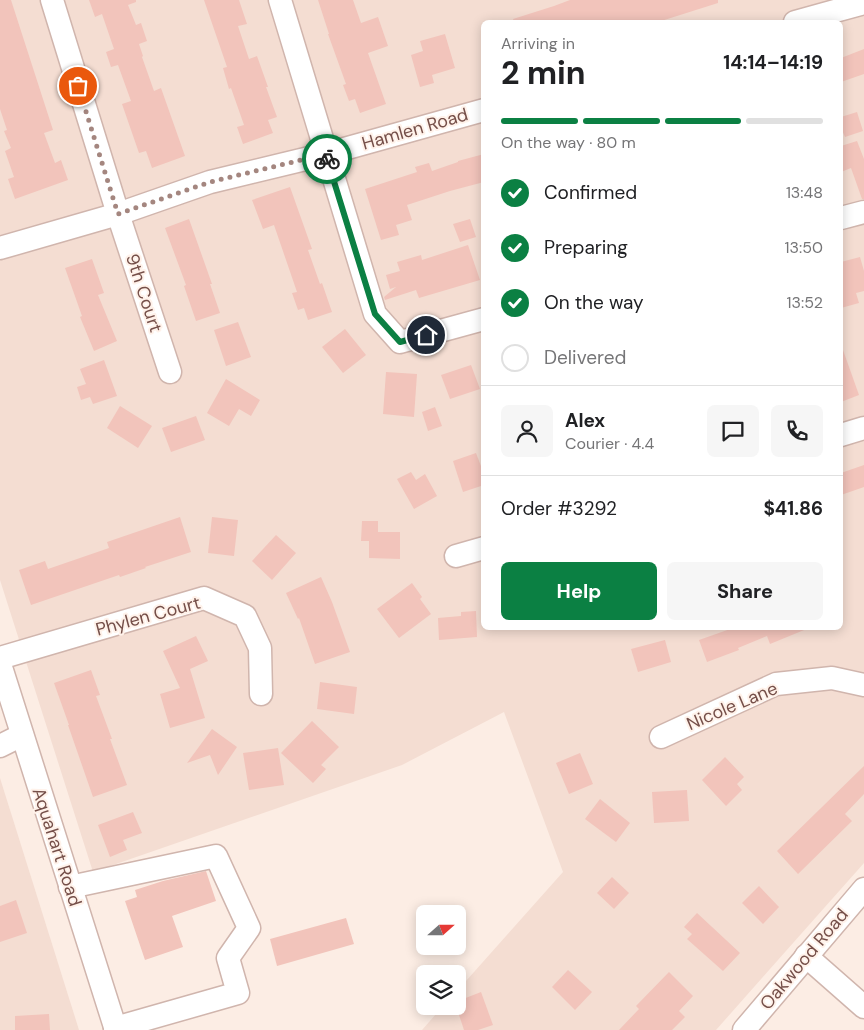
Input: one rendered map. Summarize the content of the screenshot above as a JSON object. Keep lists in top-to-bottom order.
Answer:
{
  "streets": {
    "street": [
      "Hamlen Road",
      "9th Court",
      "Phylen Court",
      "Nicole Lane",
      "Aquahart Road",
      "Oakwood Road"
    ]
  },
  "crossings": [
    ["Hamlen Road", "9th Court"]
  ],
  "north": "right",
  "page": {
    "heading": ["2 min", "Arriving in", "14:14–14:19"],
    "panel": [
      "Alex",
      "Courier · 4.4",
      "Order #3292",
      "$41.86"
    ],
    "bar": "On the way · 80 m",
    "list": [
      ["Confirmed", "13:48"],
      ["Preparing", "13:50"],
      ["On the way", "13:52"],
      "Delivered"
    ],
    "buttons": ["Help", "Share"]
  }
}
